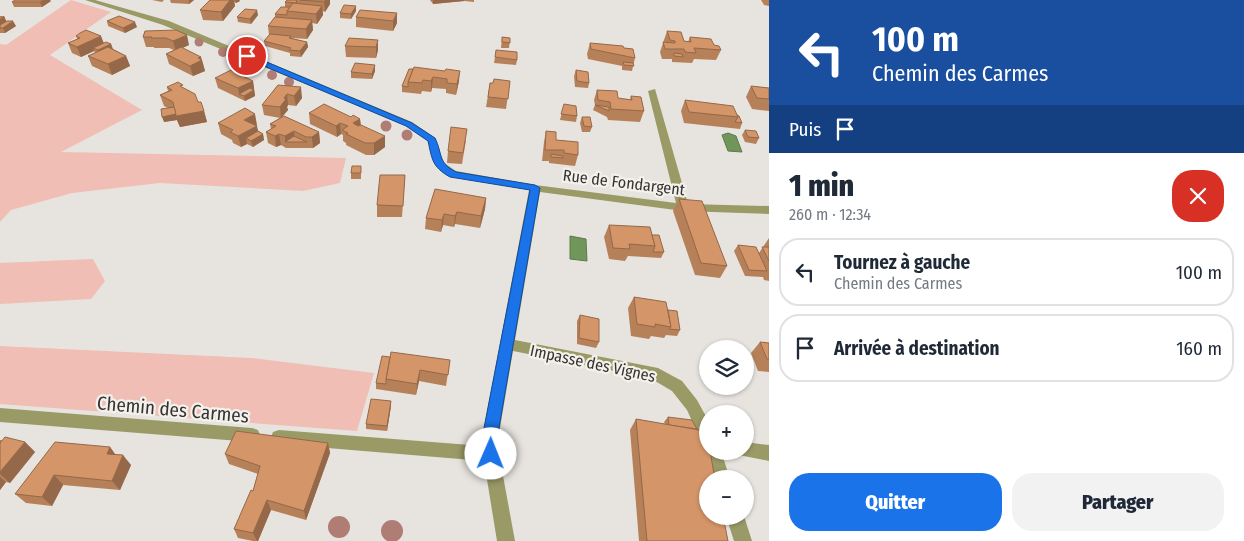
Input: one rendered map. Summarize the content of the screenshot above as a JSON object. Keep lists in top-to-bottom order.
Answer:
{
  "streets": {
    "street": ["Rue de Fondargent", "Impasse des Vignes", "Chemin des Carmes"]
  },
  "page": {
    "turn": ["100 m", "Chemin des Carmes"],
    "then": "Puis",
    "heading": ["1 min", "260 m · 12:34"],
    "list": [
      {
        "name": "Tournez à gauche",
        "note": "Chemin des Carmes",
        "value": "100 m"
      },
      {
        "name": "Arrivée à destination",
        "value": "160 m"
      }
    ],
    "map_buttons": ["+", "−"],
    "buttons": ["Quitter", "Partager"]
  }
}
